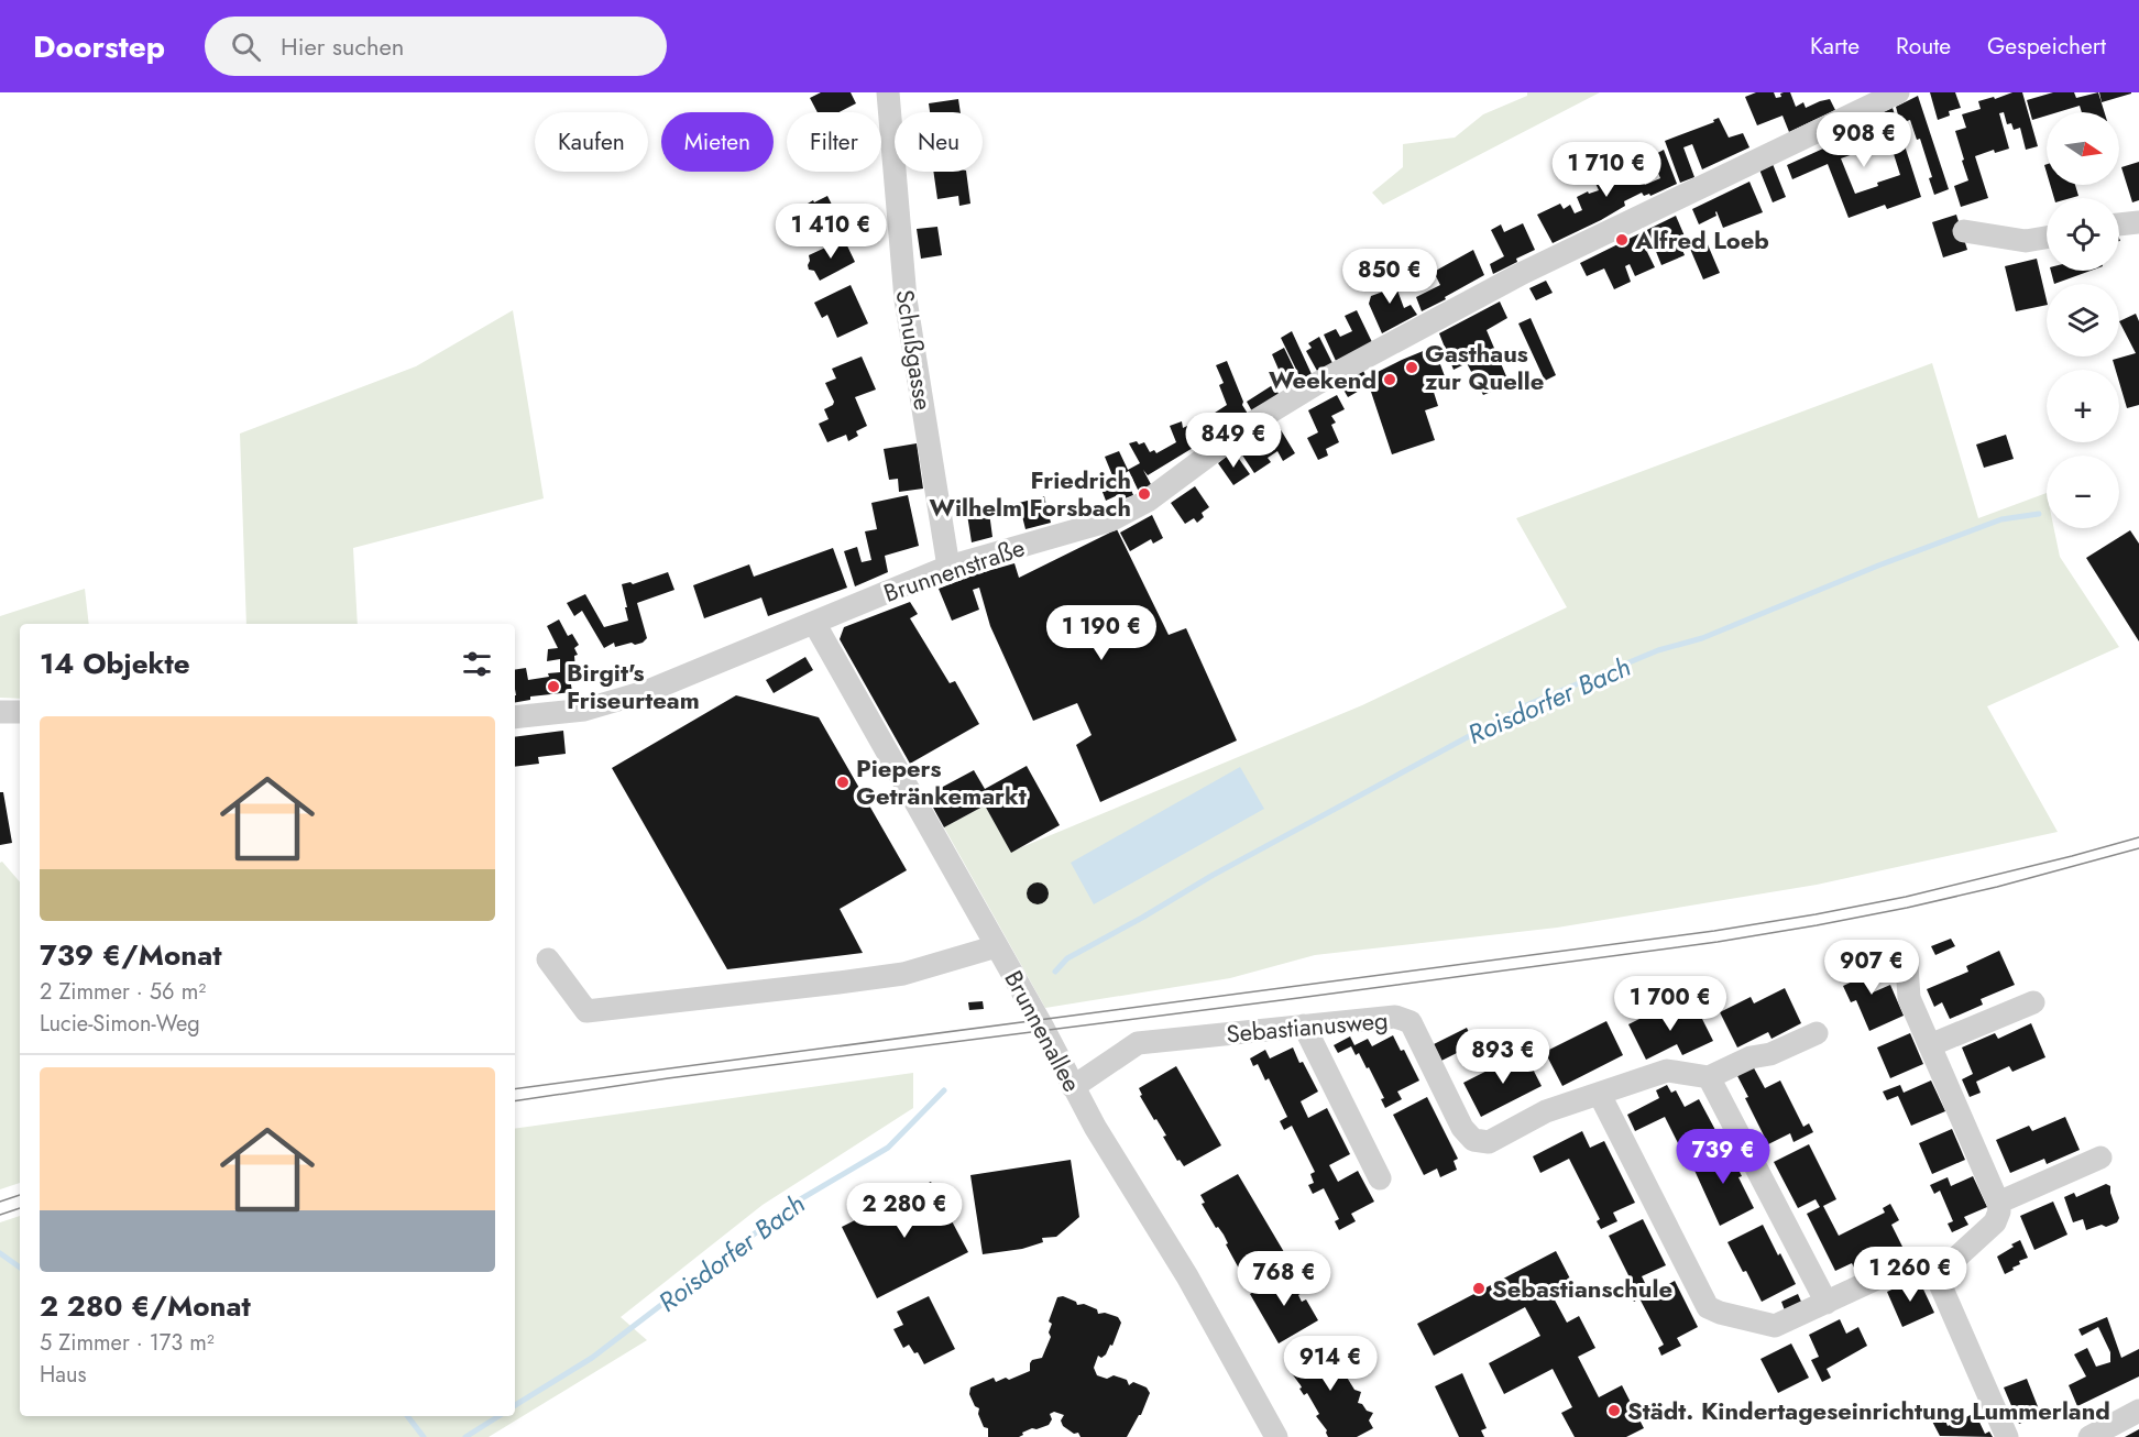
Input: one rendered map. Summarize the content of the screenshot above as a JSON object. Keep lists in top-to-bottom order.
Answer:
{
  "streets": {
    "street": [
      "Schußgasse",
      "Brunnenstraße",
      "Sebastianusweg",
      "Brunnenallee"
    ]
  },
  "crossings": [
    ["Schußgasse", "Brunnenstraße"],
    ["Brunnenstraße", "Brunnenallee"],
    ["Sebastianusweg", "Brunnenallee"]
  ],
  "water": ["Roisdorfer Bach"],
  "places": [
    "Alfred Loeb",
    "Gasthaus zur Quelle",
    "Weekend",
    "Friedrich Wilhelm Forsbach",
    "Birgit's Friseurteam",
    "Piepers Getränkemarkt",
    "Sebastianschule",
    "Städt. Kindertageseinrichtung Lummerland"
  ],
  "north": "right",
  "page": {
    "header": "Doorstep",
    "search": "Hier suchen",
    "nav": ["Karte", "Route", "Gespeichert"],
    "map_buttons": ["+", "−"],
    "price": [
      "908 €",
      "1 710 €",
      "1 410 €",
      "850 €",
      "849 €",
      "1 190 €",
      "907 €",
      "1 700 €",
      "893 €",
      "739 €",
      "2 280 €",
      "1 260 €",
      "768 €",
      "914 €"
    ],
    "chip": [
      "Kaufen",
      "Mieten",
      "Filter",
      "Neu"
    ],
    "heading": "14 Objekte",
    "list": [
      {
        "name": "739 €/Monat",
        "note": "2 Zimmer · 56 m² · Lucie-Simon-Weg"
      },
      {
        "name": "2 280 €/Monat",
        "note": "5 Zimmer · 173 m² · Haus"
      }
    ]
  }
}
